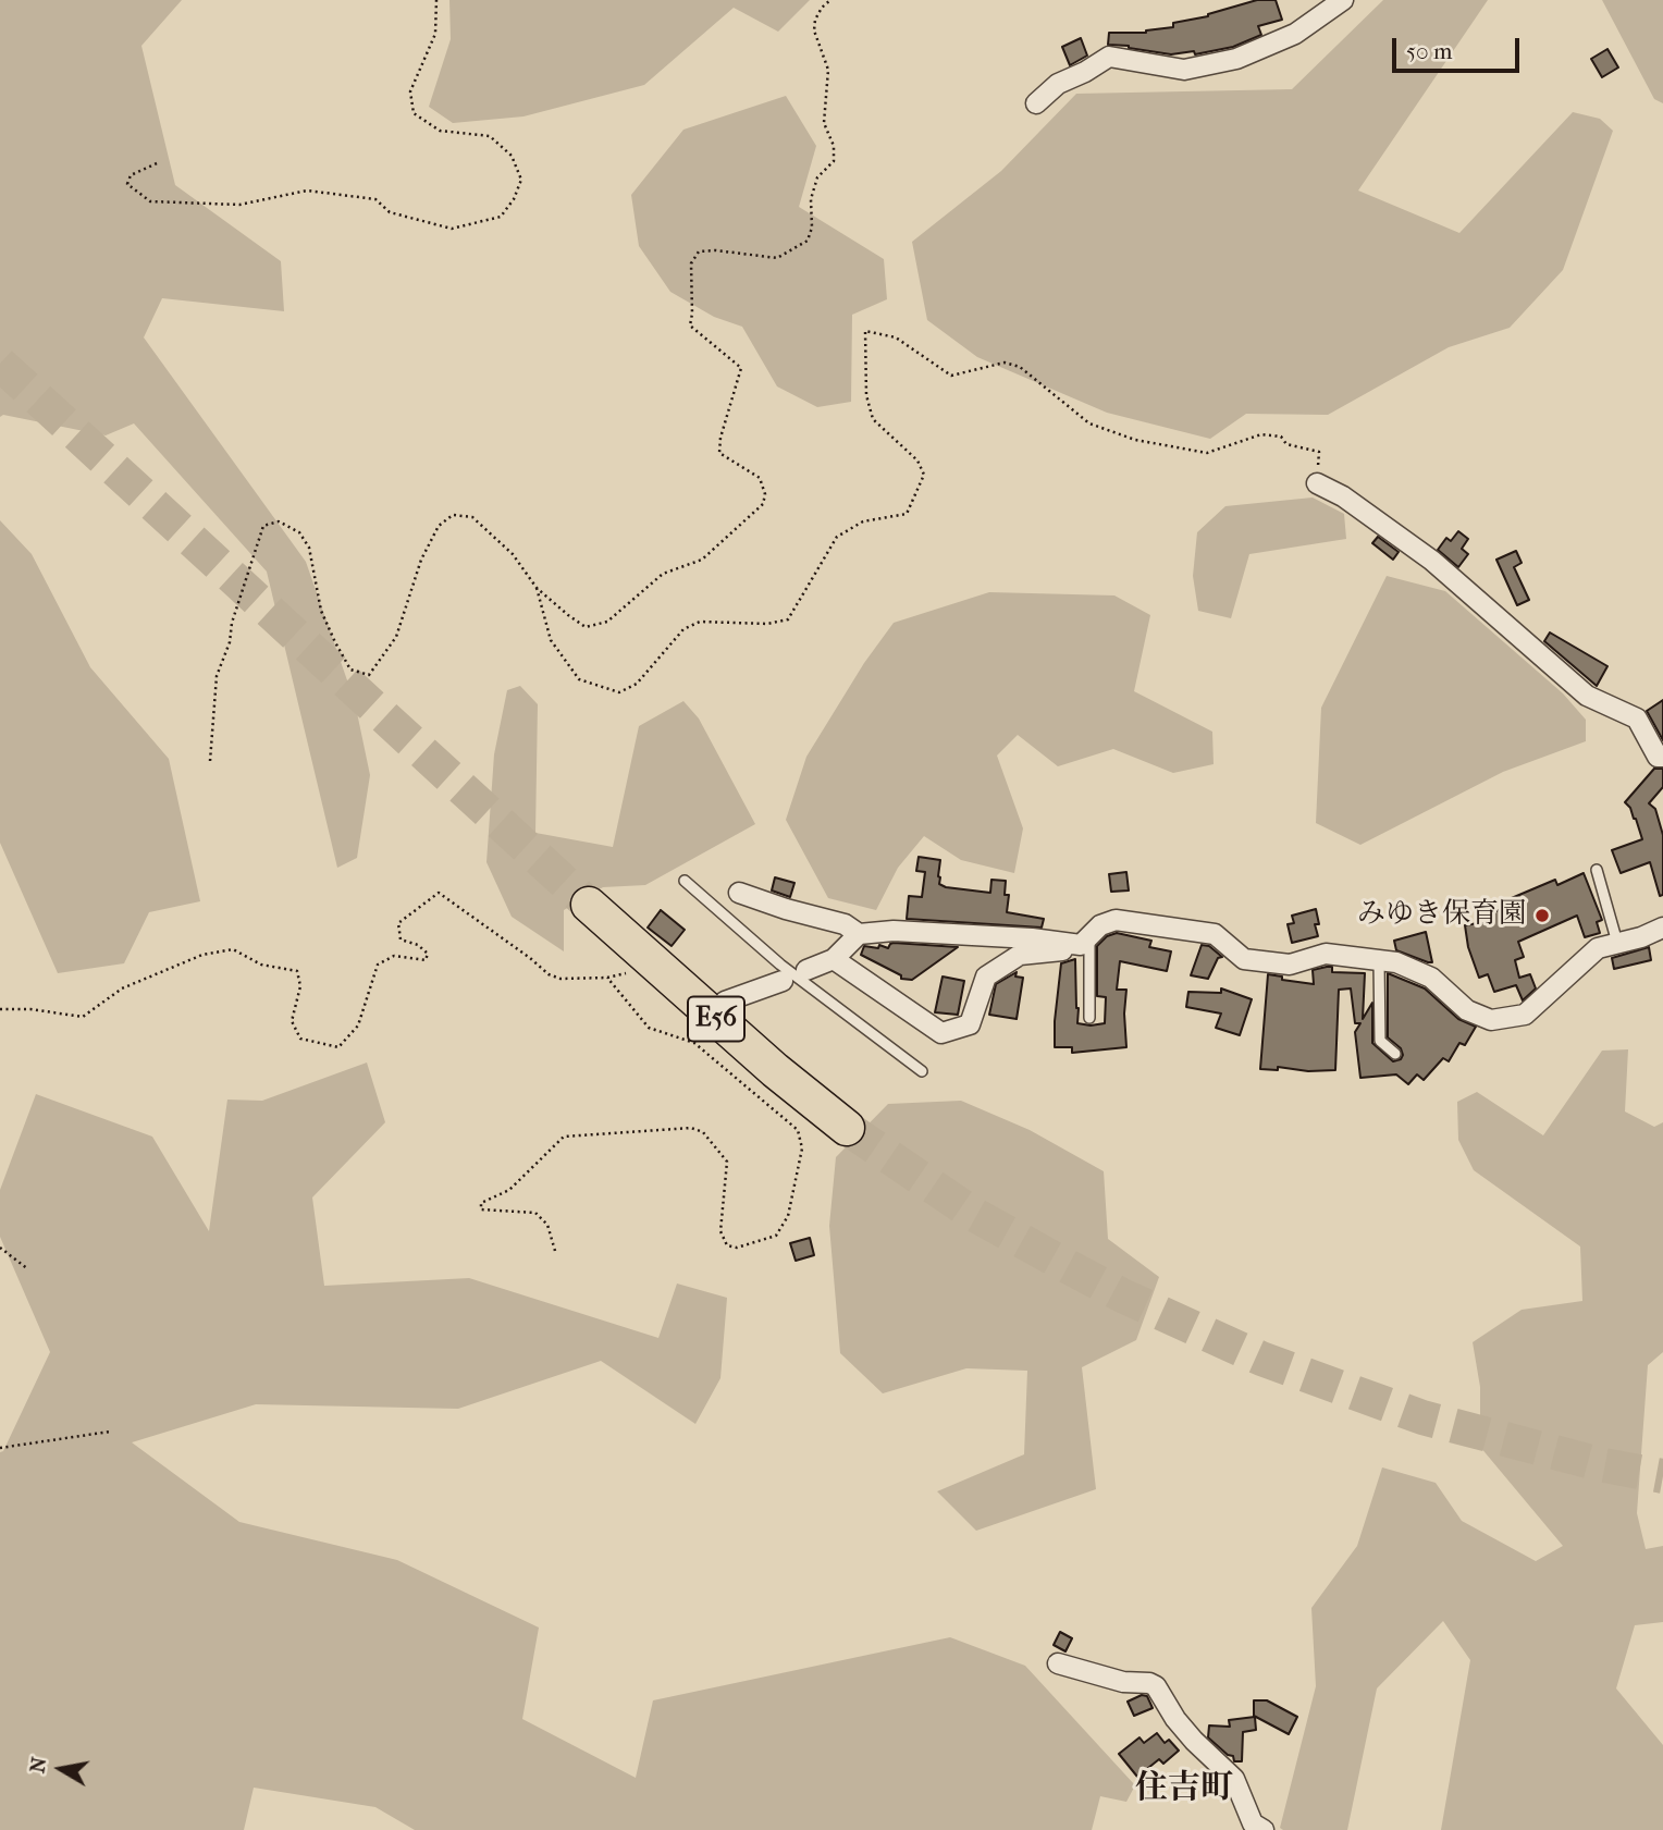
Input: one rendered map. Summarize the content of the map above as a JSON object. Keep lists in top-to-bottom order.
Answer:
{
  "streets": {
    "highway": ["E56"]
  },
  "districts": ["住吉町"],
  "places": ["みゆき保育園"],
  "scale_bar": "50 m",
  "north": "left"
}
